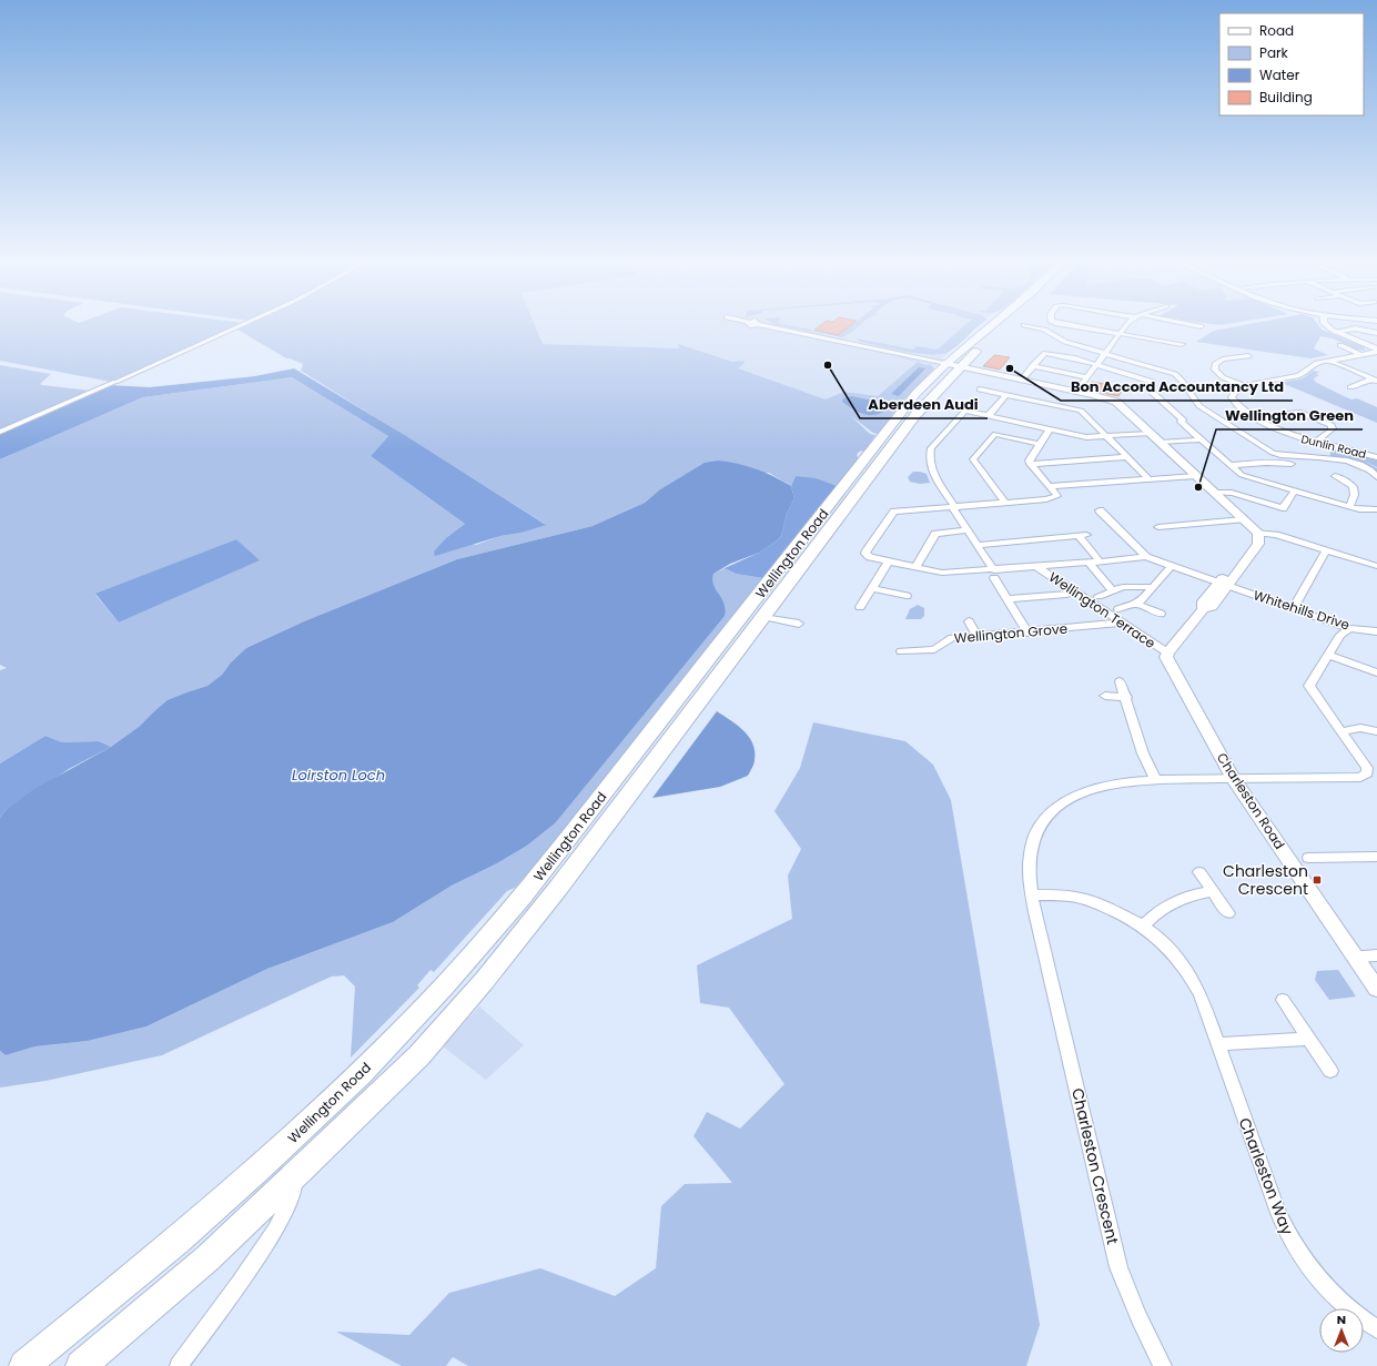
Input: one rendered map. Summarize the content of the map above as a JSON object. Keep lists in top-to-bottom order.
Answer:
{
  "streets": {
    "main road": ["Wellington Road"],
    "street": [
      "Dunlin Road",
      "Wellington Terrace",
      "Whitehills Drive",
      "Wellington Grove",
      "Charleston Road",
      "Charleston Crescent",
      "Charleston Way"
    ]
  },
  "crossings": [
    ["Wellington Terrace", "Whitehills Drive"],
    ["Wellington Terrace", "Wellington Grove"],
    ["Wellington Terrace", "Charleston Road"],
    ["Charleston Road", "Charleston Crescent"],
    ["Charleston Crescent", "Charleston Way"]
  ],
  "water": ["Loirston Loch"],
  "places": {
    "other": ["Aberdeen Audi", "Bon Accord Accountancy Ltd", "Wellington Green"],
    "transit": ["Charleston Crescent"]
  },
  "legend": [
    "Road",
    "Park",
    "Water",
    "Building"
  ],
  "north": "top"
}
